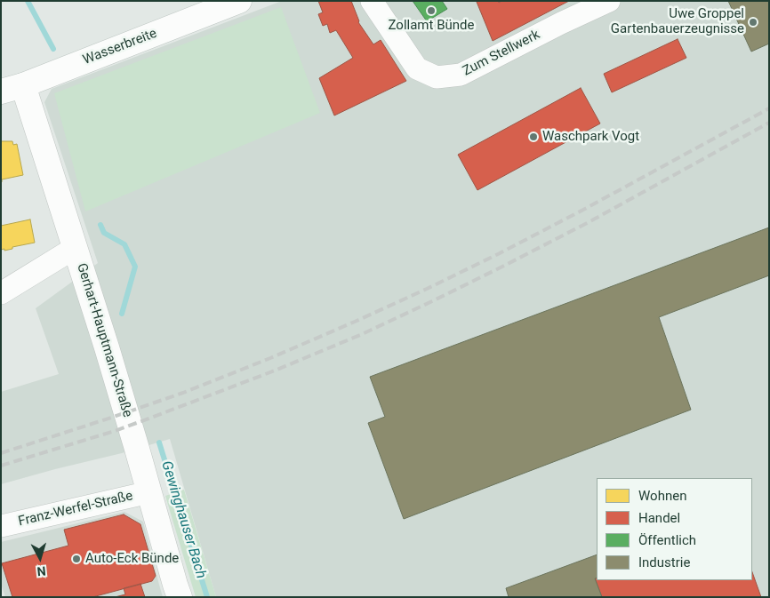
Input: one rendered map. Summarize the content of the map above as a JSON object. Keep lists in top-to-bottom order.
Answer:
{
  "streets": {
    "street": [
      "Wasserbreite",
      "Zum Stellwerk",
      "Gerhart-Hauptmann-Straße",
      "Franz-Werfel-Straße"
    ]
  },
  "crossings": [
    ["Wasserbreite", "Gerhart-Hauptmann-Straße"],
    ["Gerhart-Hauptmann-Straße", "Franz-Werfel-Straße"]
  ],
  "water": ["Gewinghauser Bach"],
  "places": [
    "Zollamt Bünde",
    "Uwe Groppel Gartenbauerzeugnisse",
    "Waschpark Vogt",
    "Auto-Eck Bünde"
  ],
  "legend": [
    "Wohnen",
    "Handel",
    "Öffentlich",
    "Industrie"
  ],
  "north": "bottom"
}
